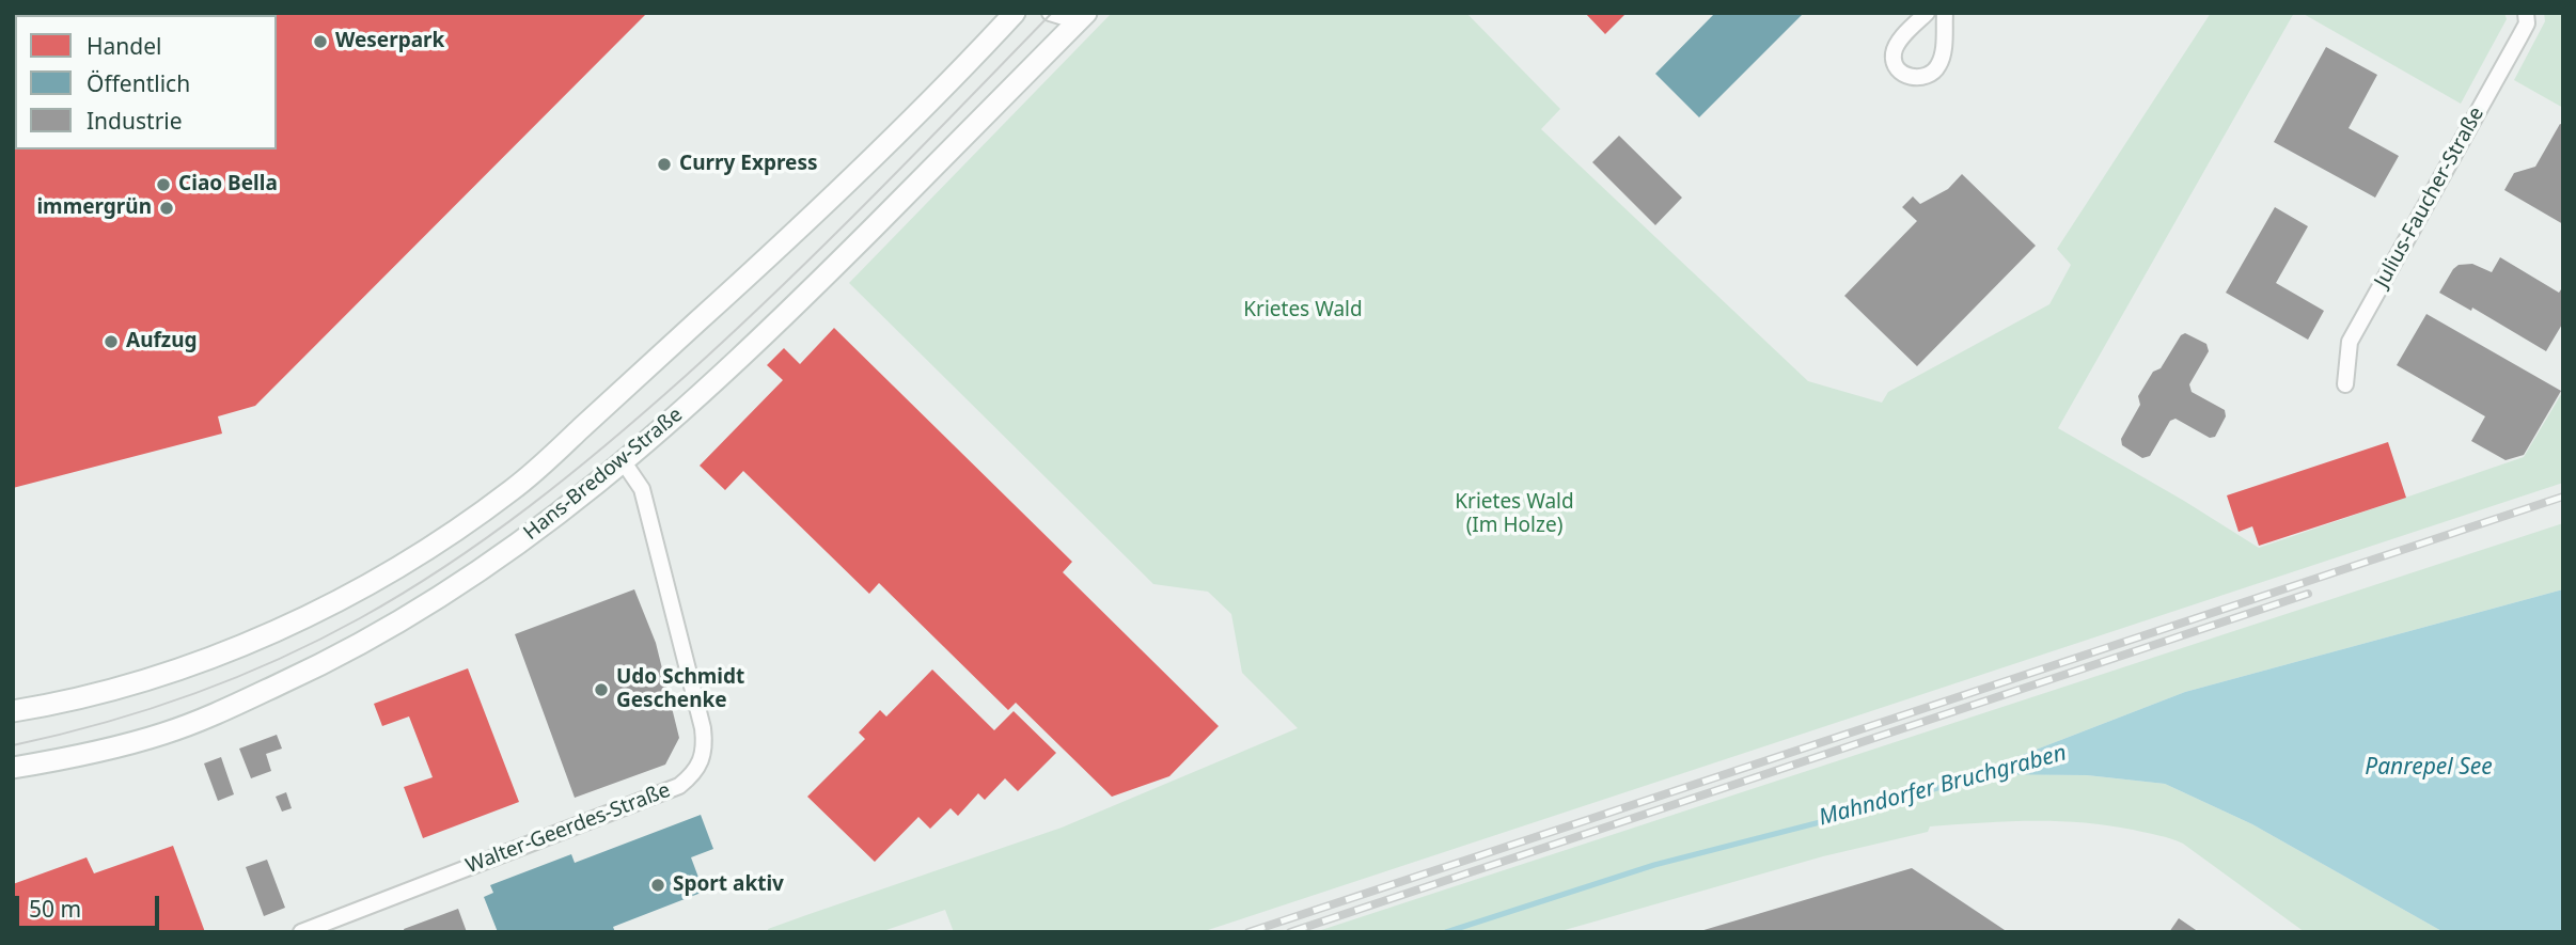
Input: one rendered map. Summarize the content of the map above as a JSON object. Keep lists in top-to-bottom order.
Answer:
{
  "streets": {
    "main road": ["Hans-Bredow-Straße"],
    "street": ["Julius-Faucher-Straße", "Walter-Geerdes-Straße"]
  },
  "crossings": [
    ["Hans-Bredow-Straße", "Walter-Geerdes-Straße"]
  ],
  "water": ["Panrepel See", "Mahndorfer Bruchgraben"],
  "parks": ["Krietes Wald", "Krietes Wald (Im Holze)"],
  "places": [
    "Weserpark",
    "Curry Express",
    "Ciao Bella",
    "immergrün",
    "Aufzug",
    "Udo Schmidt Geschenke",
    "Sport aktiv"
  ],
  "legend": ["Handel", "Öffentlich", "Industrie"],
  "scale_bar": "50 m"
}
